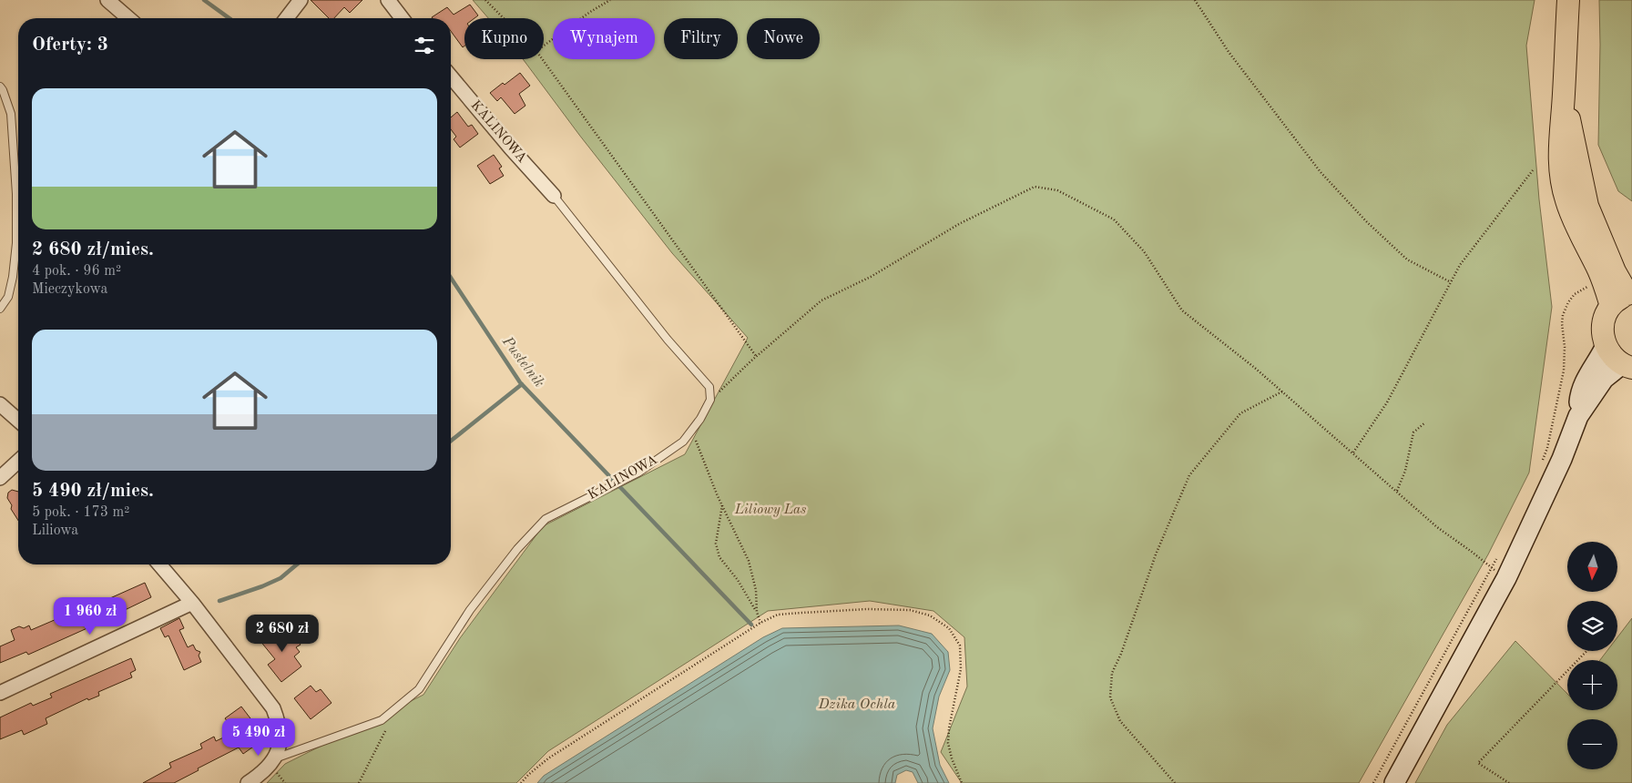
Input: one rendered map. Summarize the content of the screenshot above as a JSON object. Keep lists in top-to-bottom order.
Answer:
{
  "streets": {
    "street": ["KALINOWA"]
  },
  "water": ["Pustelnik", "Dzika Ochla"],
  "parks": ["Liliowy Las"],
  "north": "bottom",
  "page": {
    "chip": [
      "Kupno",
      "Wynajem",
      "Filtry",
      "Nowe"
    ],
    "heading": "Oferty: 3",
    "list": [
      {
        "name": "2 680 zł/mies.",
        "note": "4 pok. · 96 m² · Mieczykowa"
      },
      {
        "name": "5 490 zł/mies.",
        "note": "5 pok. · 173 m² · Liliowa"
      }
    ],
    "map_buttons": ["+", "−"],
    "price": ["1 960 zł", "2 680 zł", "5 490 zł"]
  }
}
